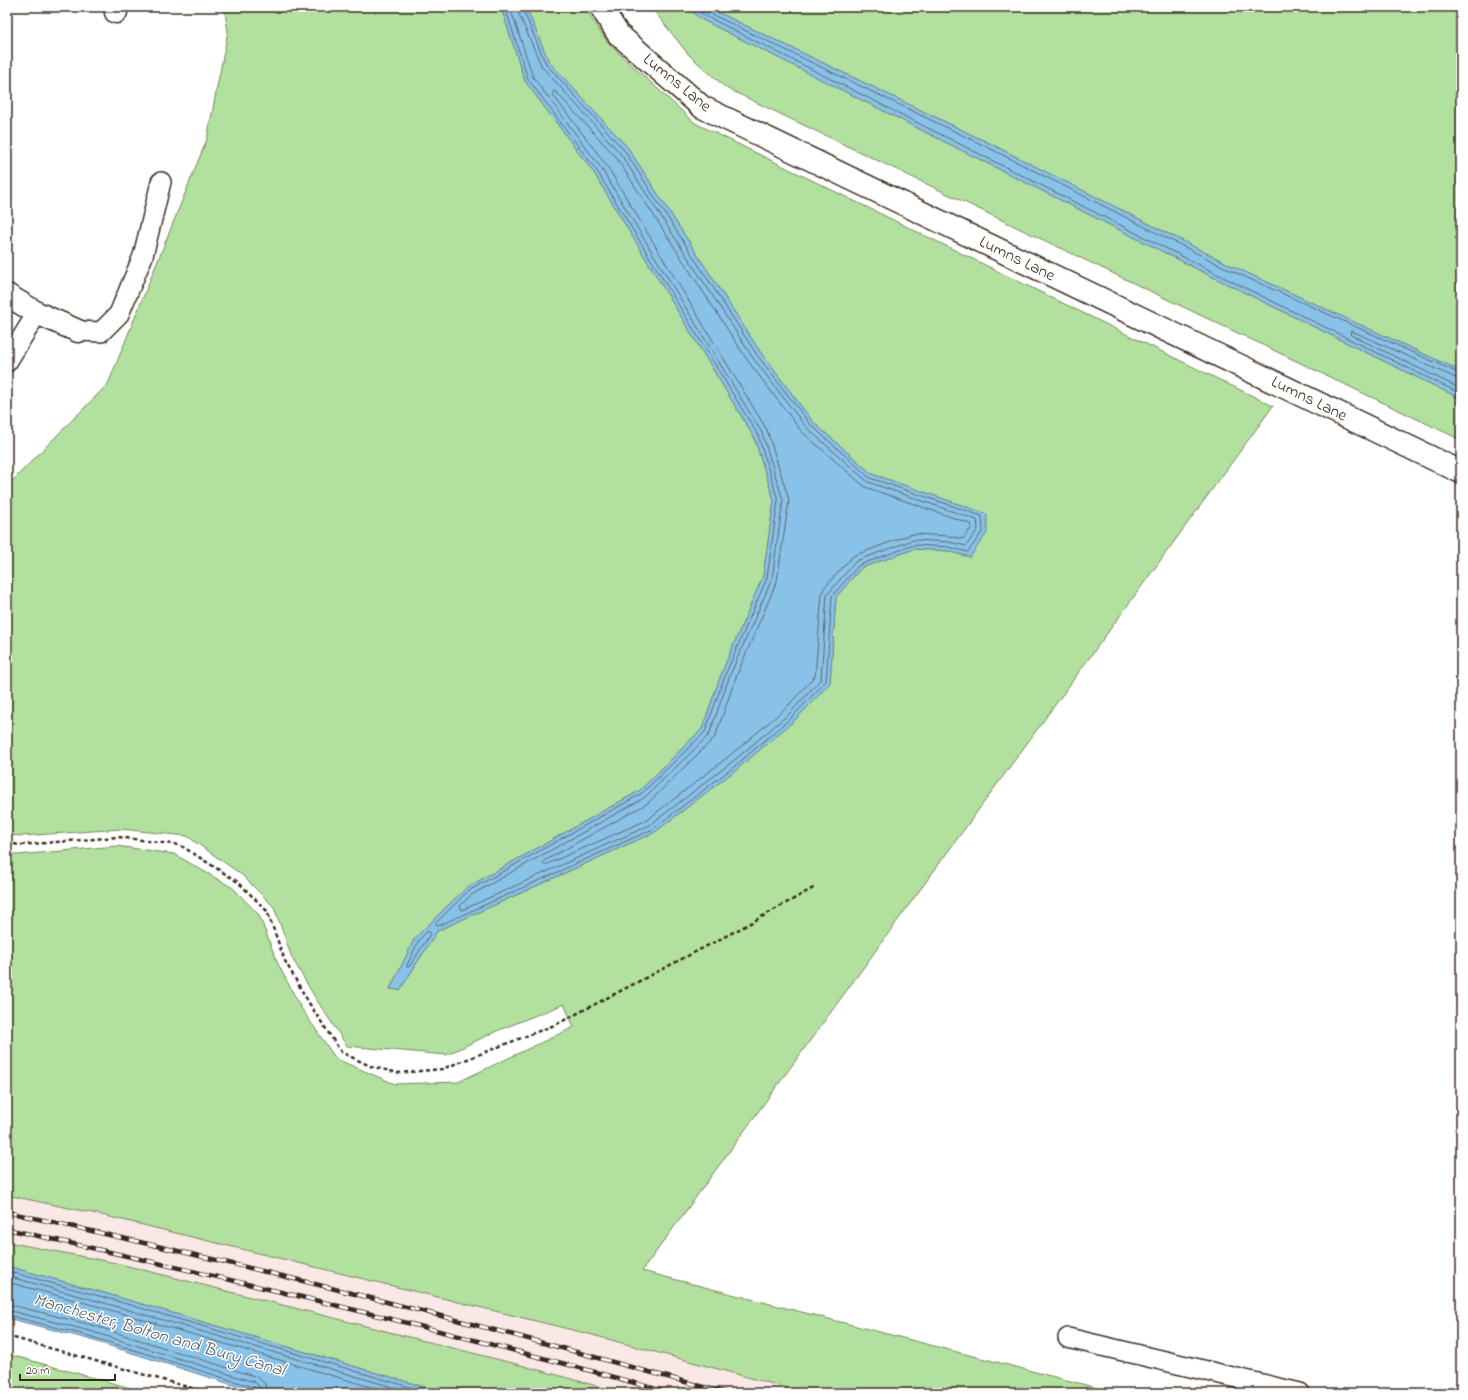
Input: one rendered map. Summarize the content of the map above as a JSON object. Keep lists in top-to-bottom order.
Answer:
{
  "streets": {
    "street": ["Lumns Lane"]
  },
  "water": ["Manchester, Bolton and Bury Canal"],
  "scale_bar": "20 m"
}
